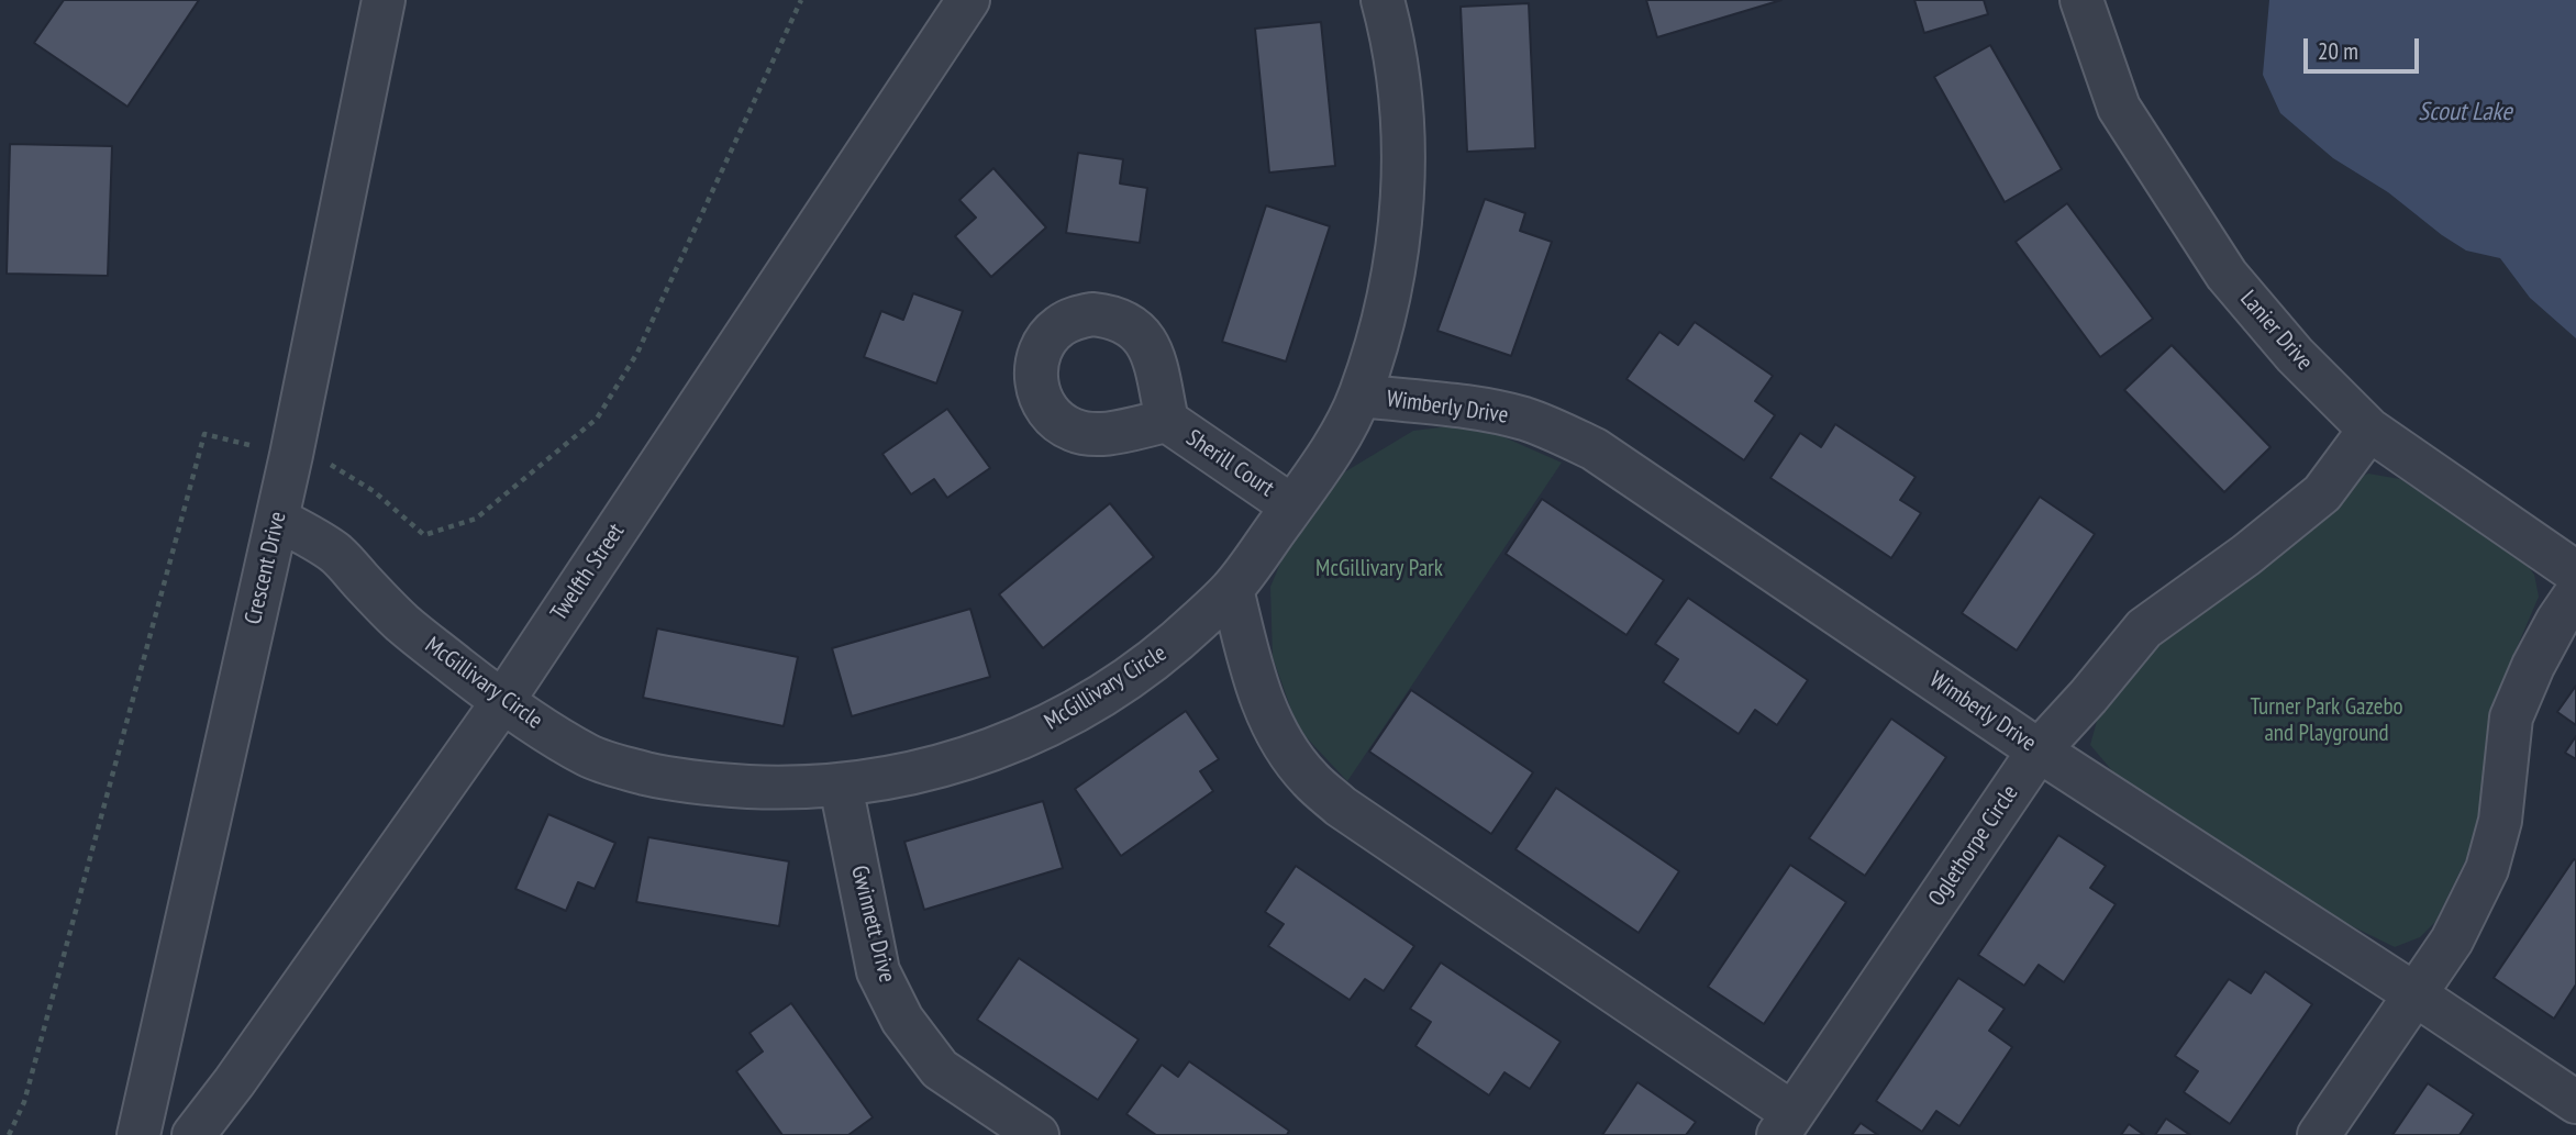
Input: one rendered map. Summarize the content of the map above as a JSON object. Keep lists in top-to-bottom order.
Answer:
{
  "streets": {
    "street": [
      "Lanier Drive",
      "Wimberly Drive",
      "Sherill Court",
      "Crescent Drive",
      "Twelfth Street",
      "McGillivary Circle",
      "Oglethorpe Circle",
      "Gwinnett Drive"
    ]
  },
  "crossings": [
    ["Lanier Drive", "Oglethorpe Circle"],
    ["Wimberly Drive", "McGillivary Circle"],
    ["Wimberly Drive", "Oglethorpe Circle"],
    ["Sherill Court", "McGillivary Circle"],
    ["Crescent Drive", "McGillivary Circle"],
    ["Twelfth Street", "McGillivary Circle"],
    ["McGillivary Circle", "Gwinnett Drive"]
  ],
  "water": ["Scout Lake"],
  "parks": ["McGillivary Park", "Turner Park Gazebo and Playground"],
  "scale_bar": "20 m"
}
